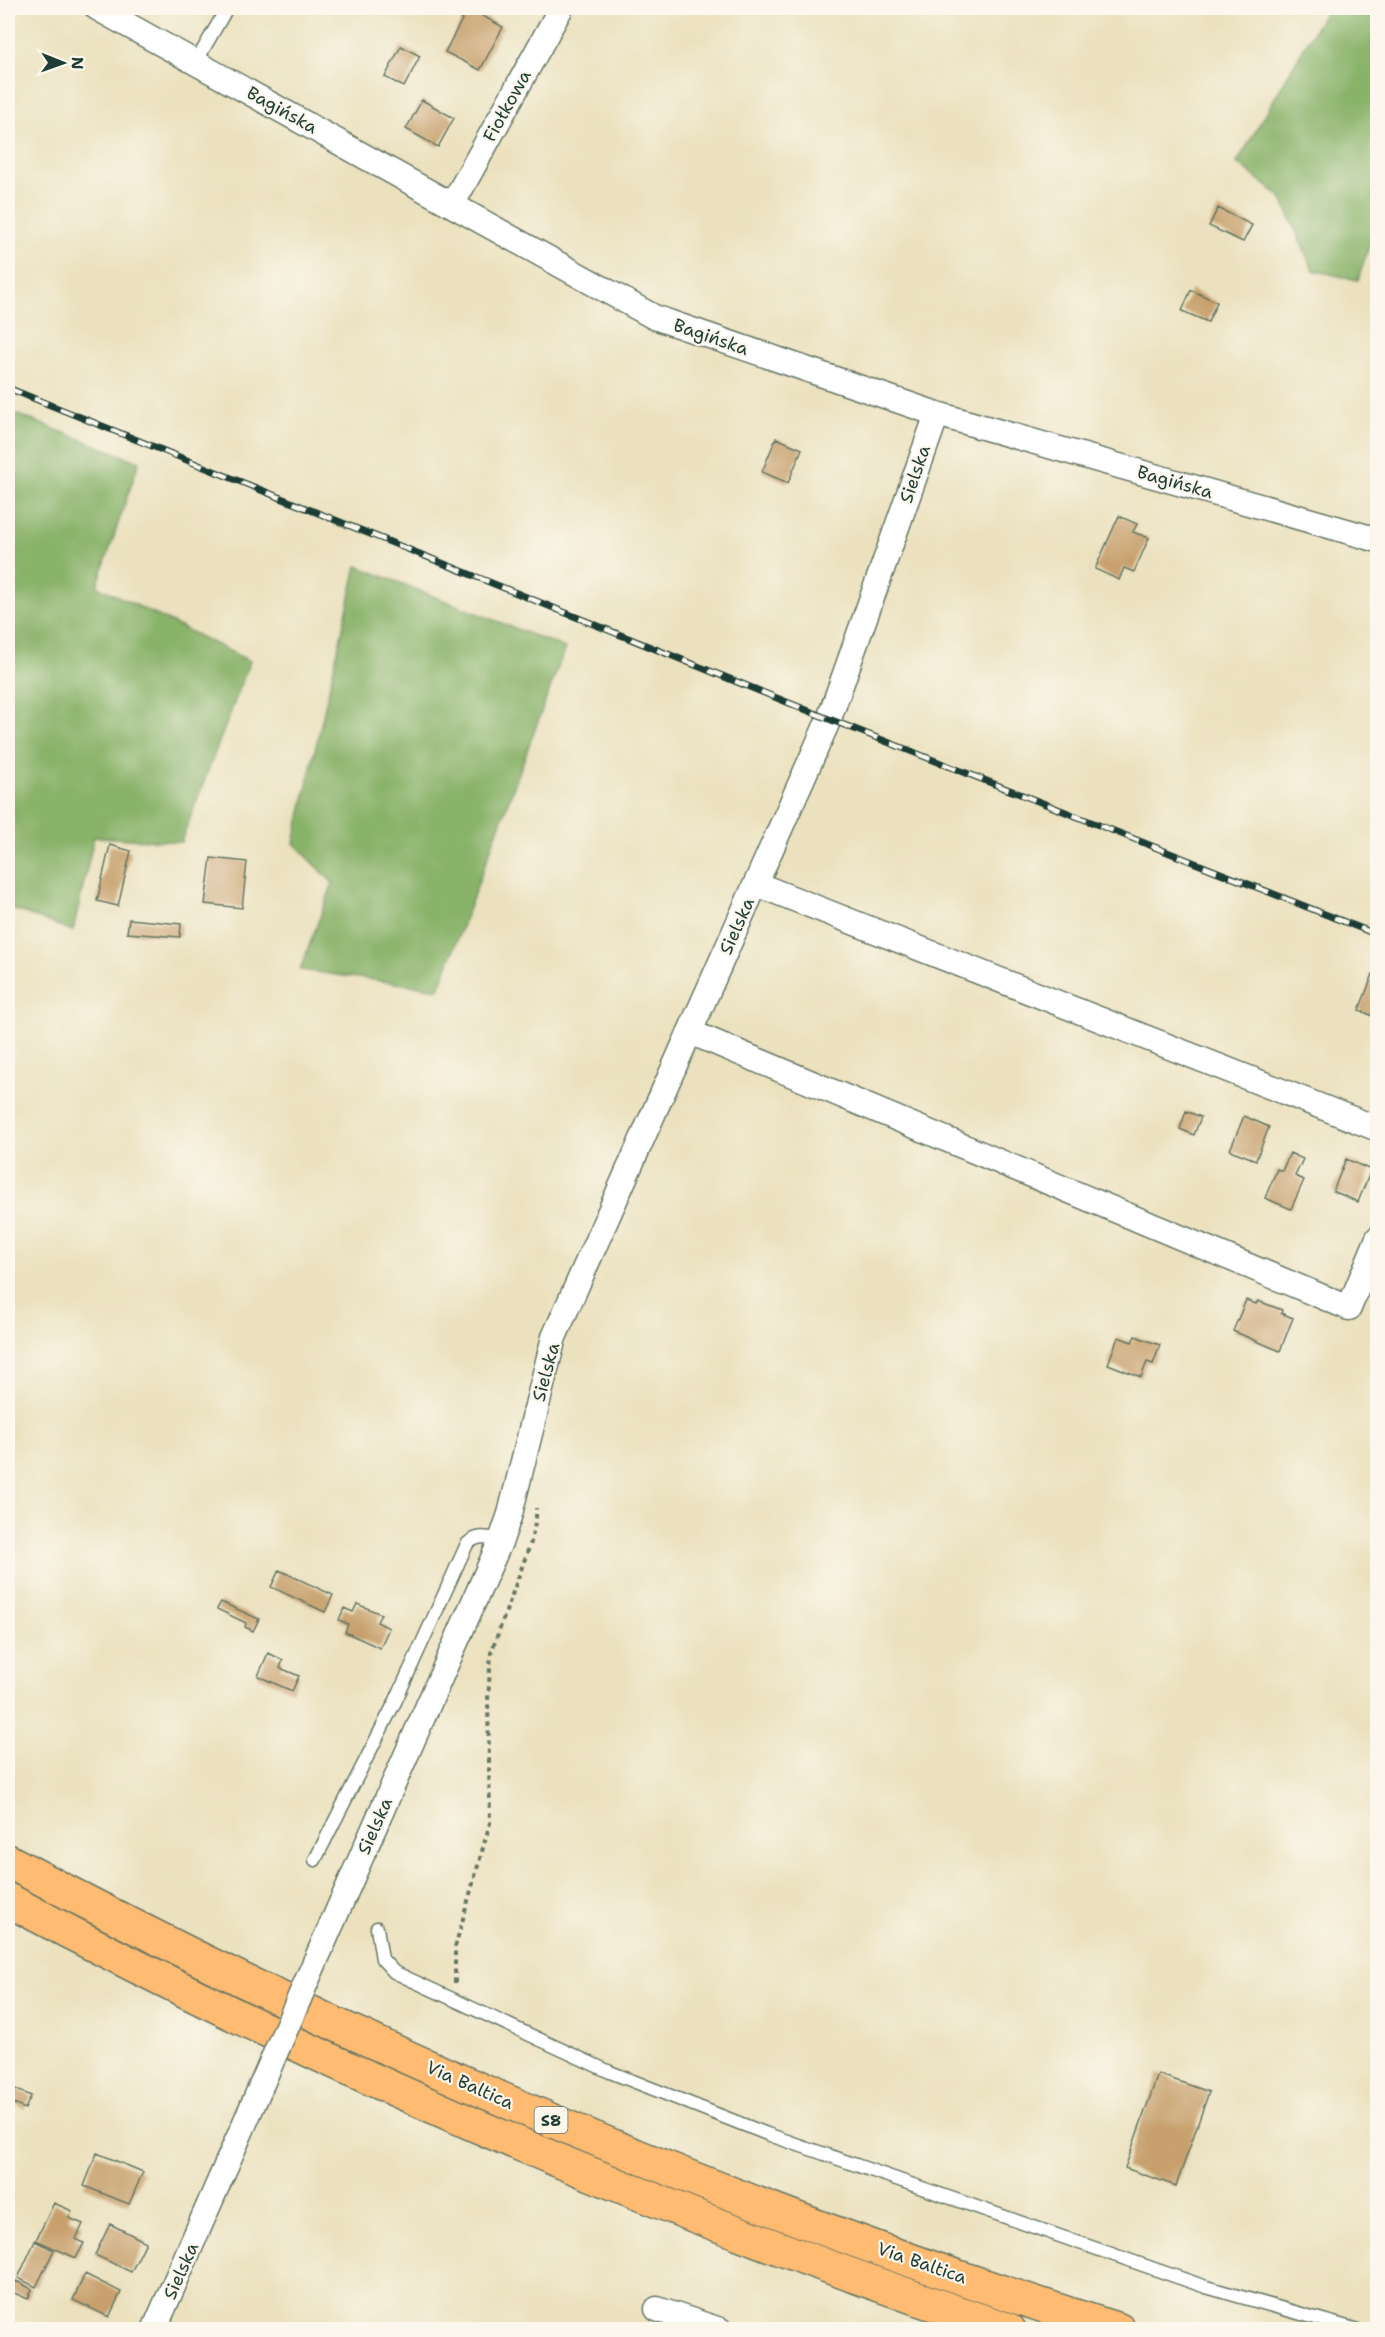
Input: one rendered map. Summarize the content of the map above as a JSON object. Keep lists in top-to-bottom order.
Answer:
{
  "streets": {
    "highway": ["Via Baltica", "S8"],
    "street": ["Fiołkowa", "Bagińska", "Sielska"]
  },
  "crossings": [
    ["Fiołkowa", "Bagińska"],
    ["Bagińska", "Sielska"]
  ],
  "north": "right"
}
